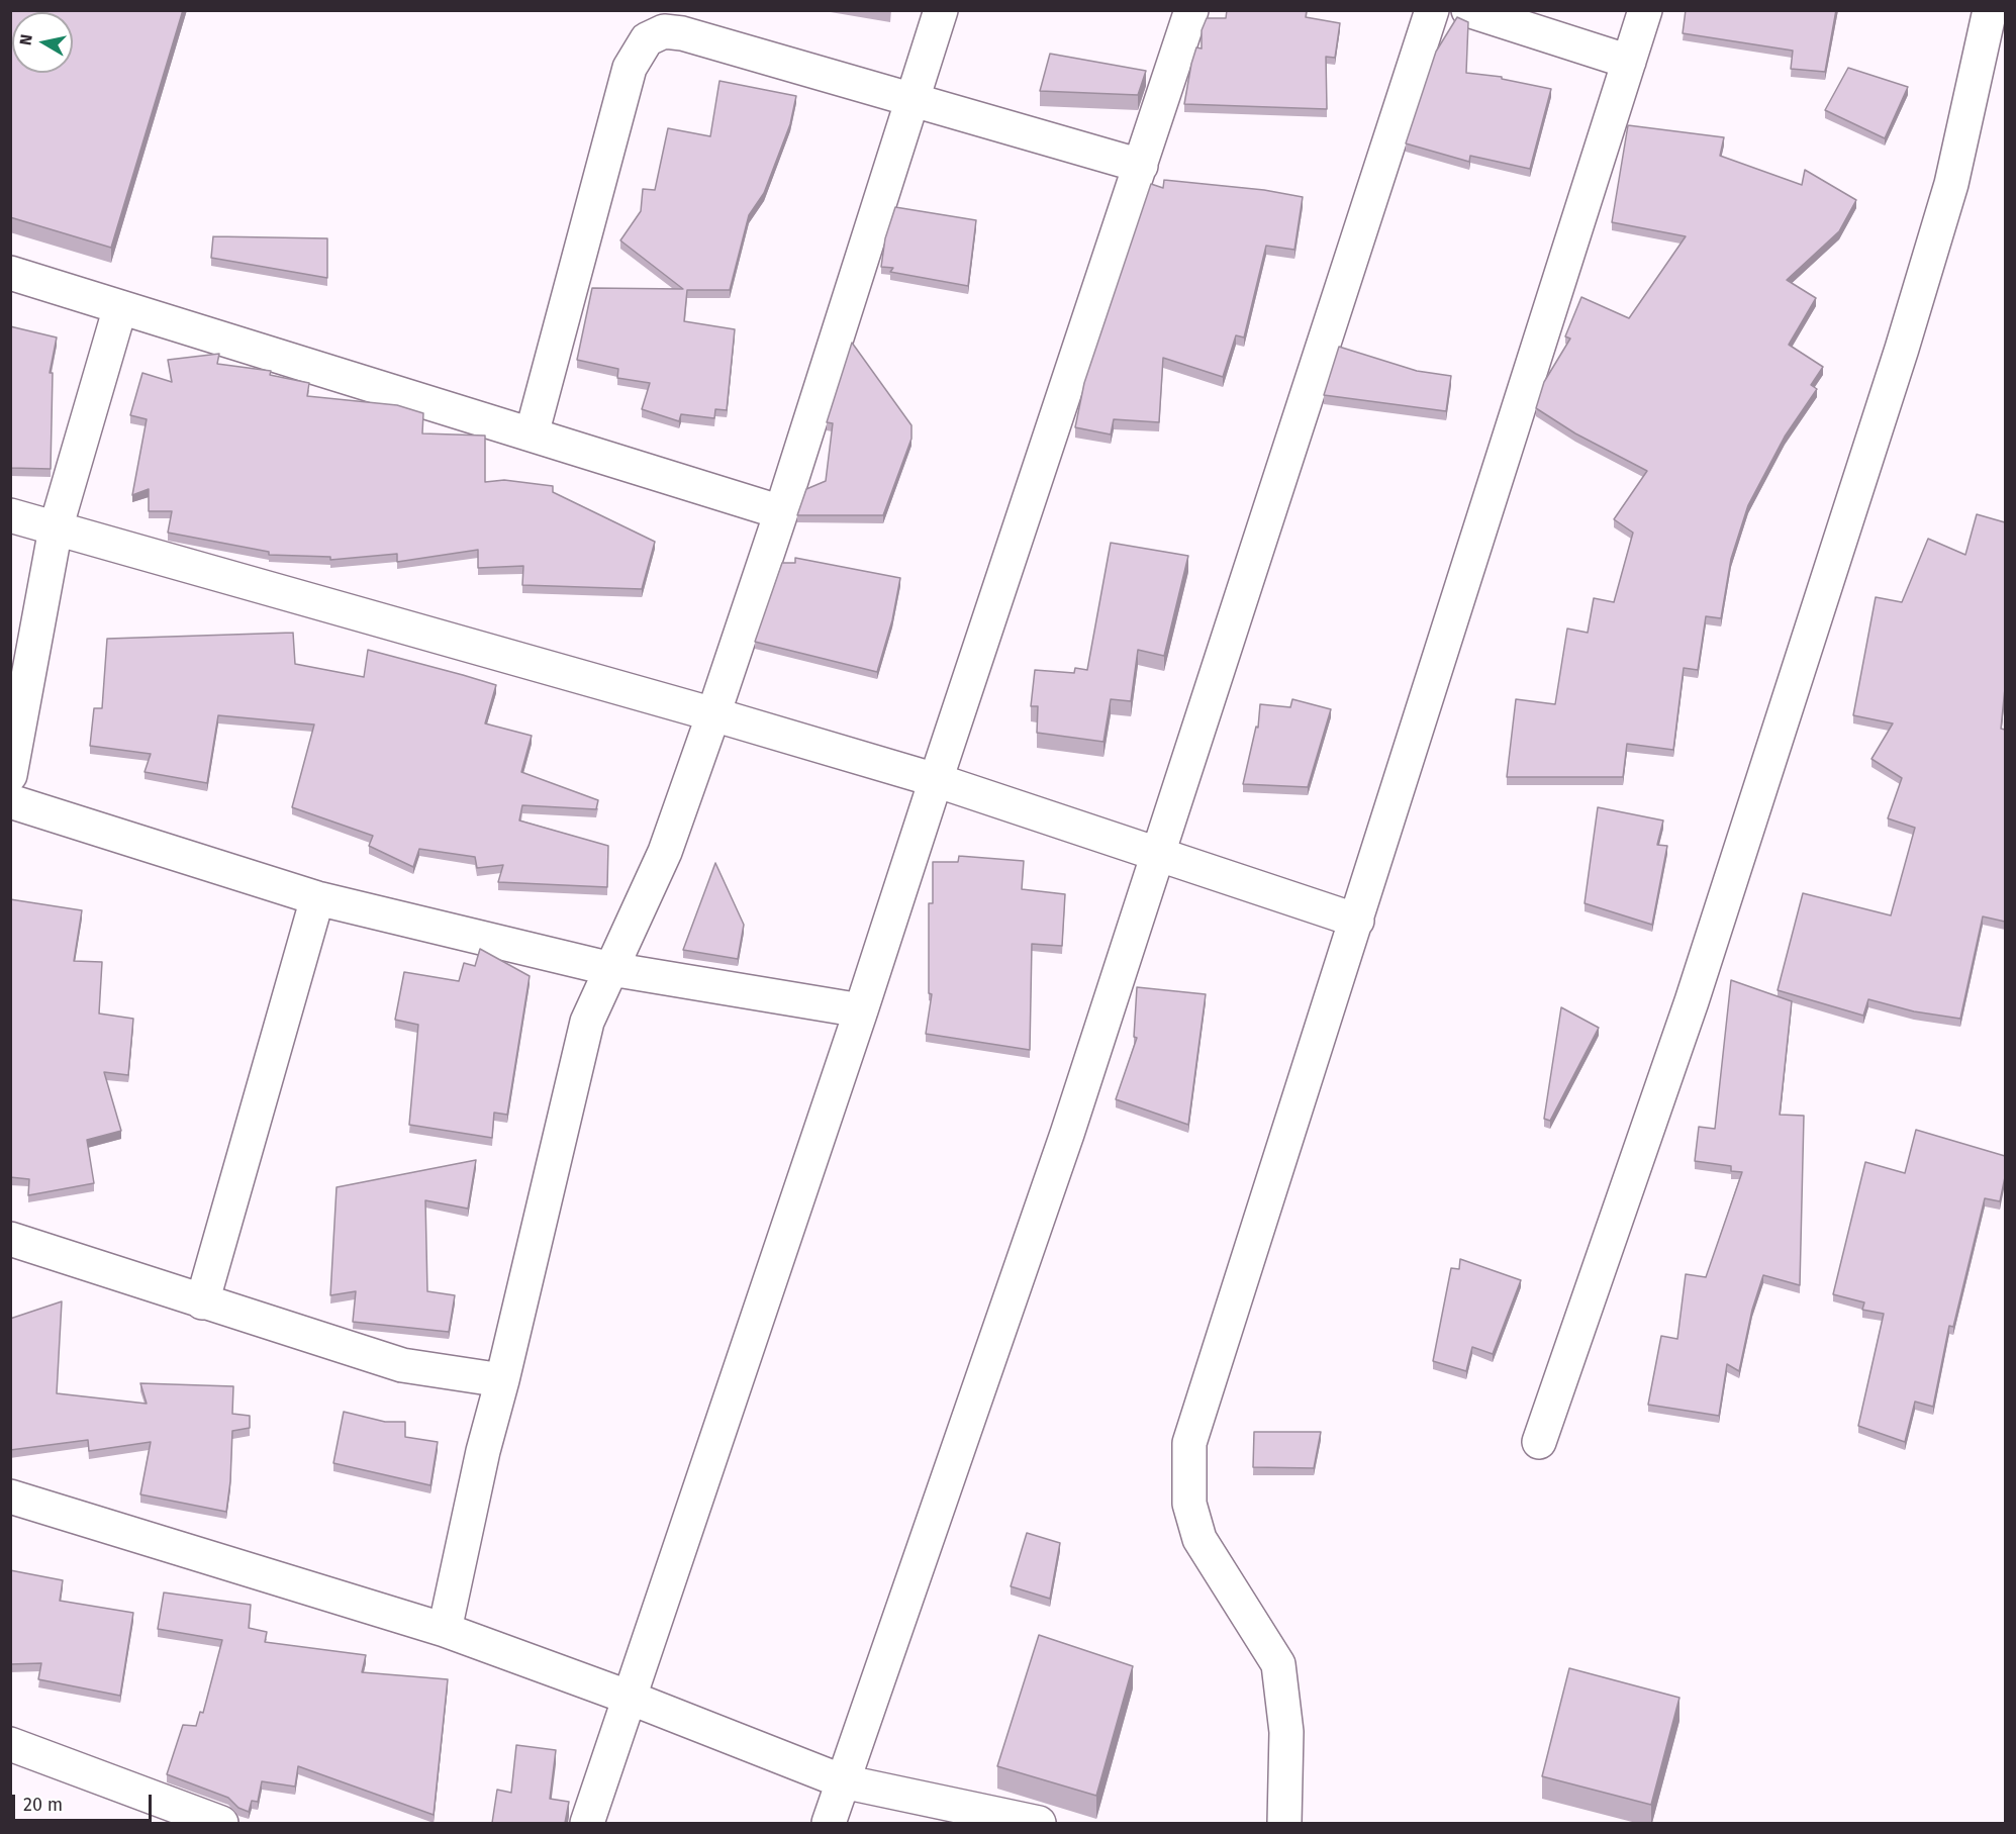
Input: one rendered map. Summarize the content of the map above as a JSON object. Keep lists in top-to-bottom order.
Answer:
{
  "scale_bar": "20 m",
  "north": "left"
}
